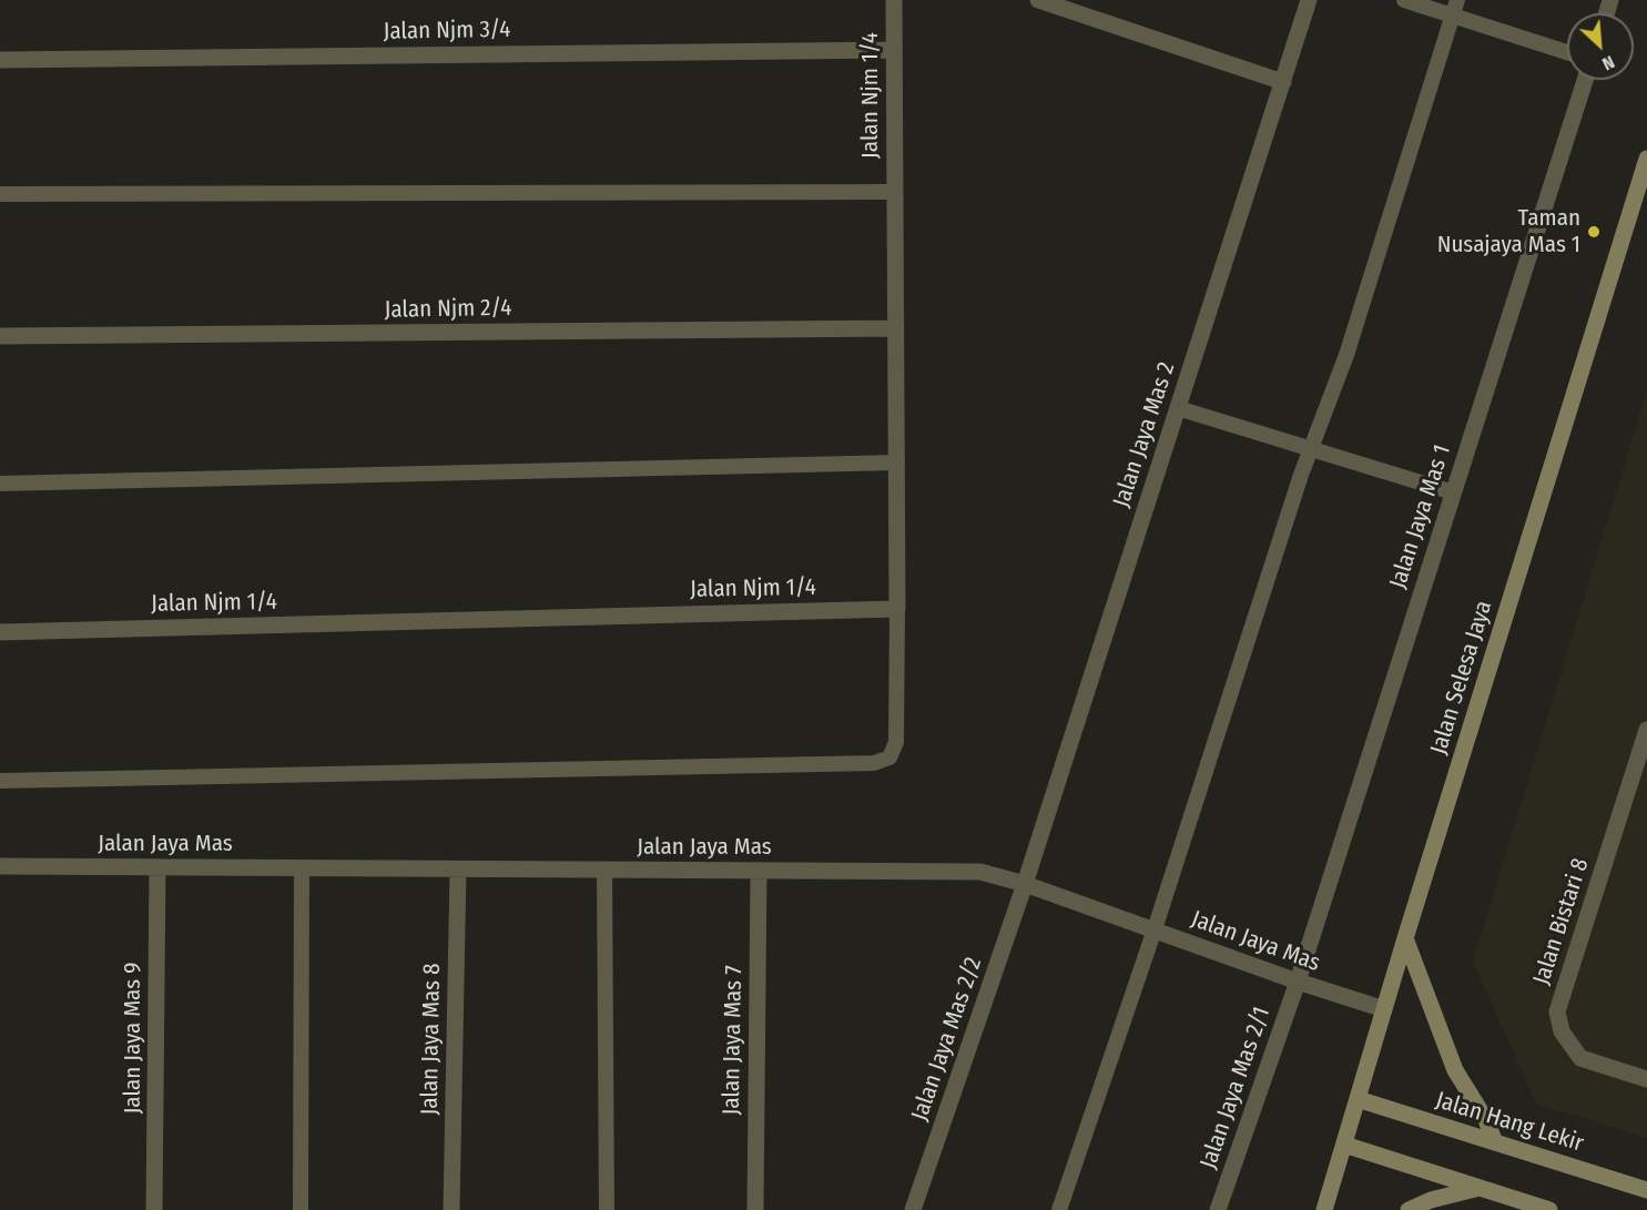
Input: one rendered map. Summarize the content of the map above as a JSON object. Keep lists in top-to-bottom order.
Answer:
{
  "streets": {
    "street": [
      "Jalan Njm 3/4",
      "Jalan Njm 1/4",
      "Jalan Njm 2/4",
      "Jalan Jaya Mas 2",
      "Jalan Jaya Mas 1",
      "Jalan Selesa Jaya",
      "Jalan Jaya Mas",
      "Jalan Bistari 8",
      "Jalan Jaya Mas 9",
      "Jalan Jaya Mas 8",
      "Jalan Jaya Mas 2/2",
      "Jalan Jaya Mas 7",
      "Jalan Jaya Mas 2/1",
      "Jalan Hang Lekir"
    ]
  },
  "crossings": [
    ["Jalan Njm 3/4", "Jalan Njm 1/4"],
    ["Jalan Njm 1/4", "Jalan Njm 2/4"],
    ["Jalan Jaya Mas 2", "Jalan Jaya Mas"],
    ["Jalan Jaya Mas 2", "Jalan Jaya Mas 2/2"],
    ["Jalan Jaya Mas 1", "Jalan Jaya Mas"],
    ["Jalan Jaya Mas 1", "Jalan Jaya Mas 2/1"],
    ["Jalan Selesa Jaya", "Jalan Jaya Mas"],
    ["Jalan Selesa Jaya", "Jalan Hang Lekir"],
    ["Jalan Jaya Mas", "Jalan Jaya Mas 9"],
    ["Jalan Jaya Mas", "Jalan Jaya Mas 8"],
    ["Jalan Jaya Mas", "Jalan Jaya Mas 2/2"],
    ["Jalan Jaya Mas", "Jalan Jaya Mas 7"],
    ["Jalan Jaya Mas", "Jalan Jaya Mas 2/1"]
  ],
  "places": ["Taman Nusajaya Mas 1"],
  "north": "bottom right"
}
